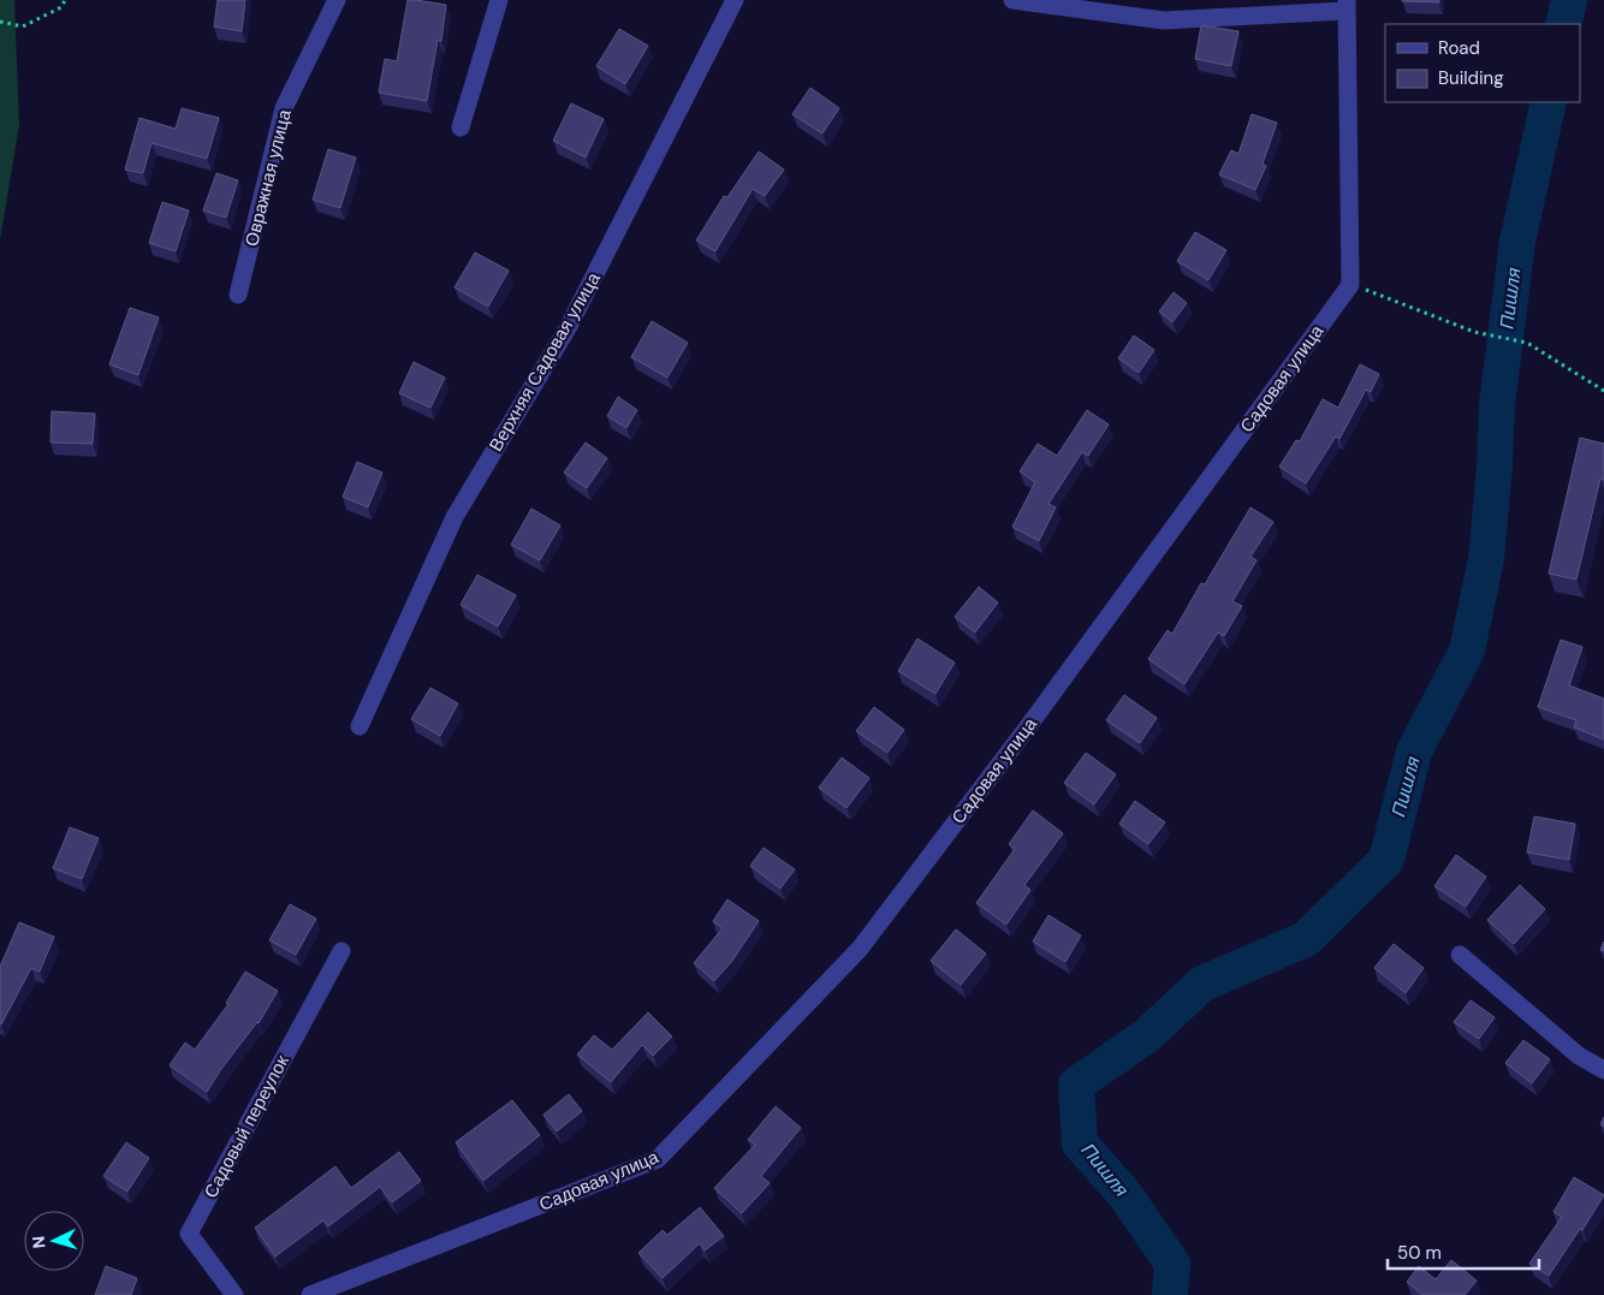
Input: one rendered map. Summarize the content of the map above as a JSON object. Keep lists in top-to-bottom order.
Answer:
{
  "streets": {
    "street": [
      "Овражная улица",
      "Верхняя Садовая улица",
      "Садовая улица",
      "Садовый переулок"
    ]
  },
  "water": ["Пишля"],
  "legend": ["Road", "Building"],
  "scale_bar": "50 m",
  "north": "left"
}
